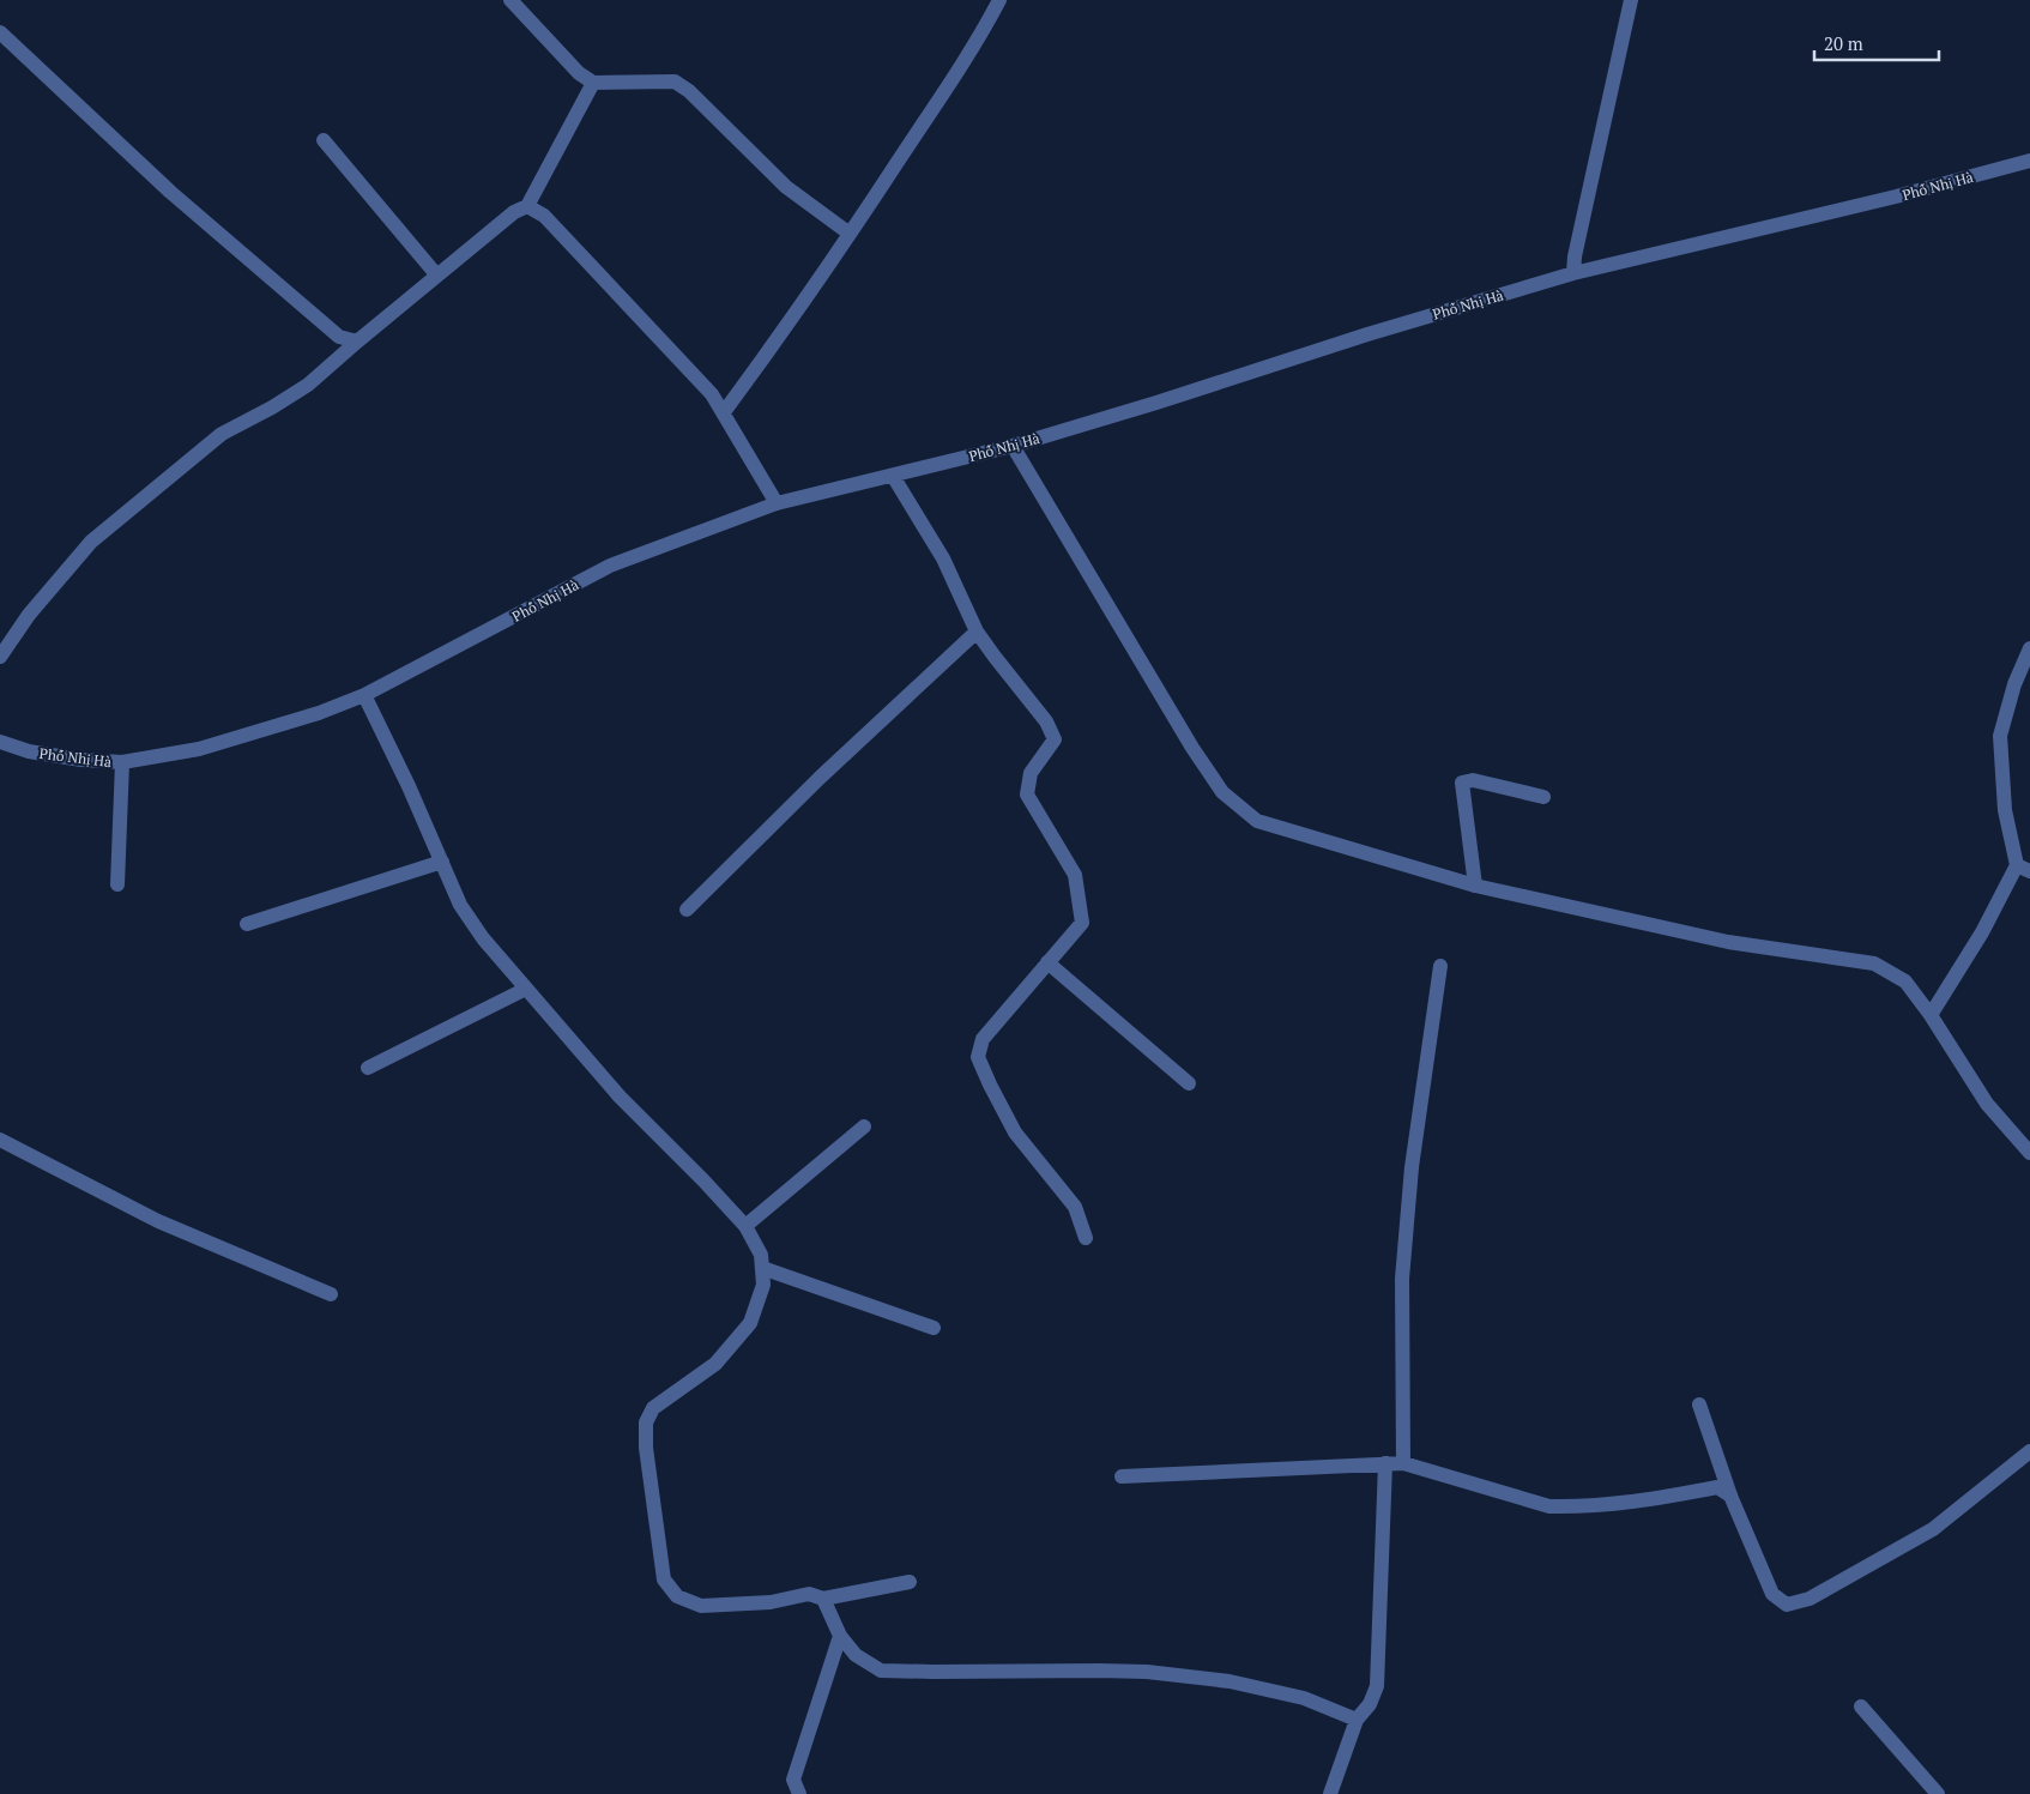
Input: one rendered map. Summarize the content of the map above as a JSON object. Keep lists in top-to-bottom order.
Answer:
{
  "streets": {
    "street": ["Phố Nhị Hà"]
  },
  "scale_bar": "20 m"
}
